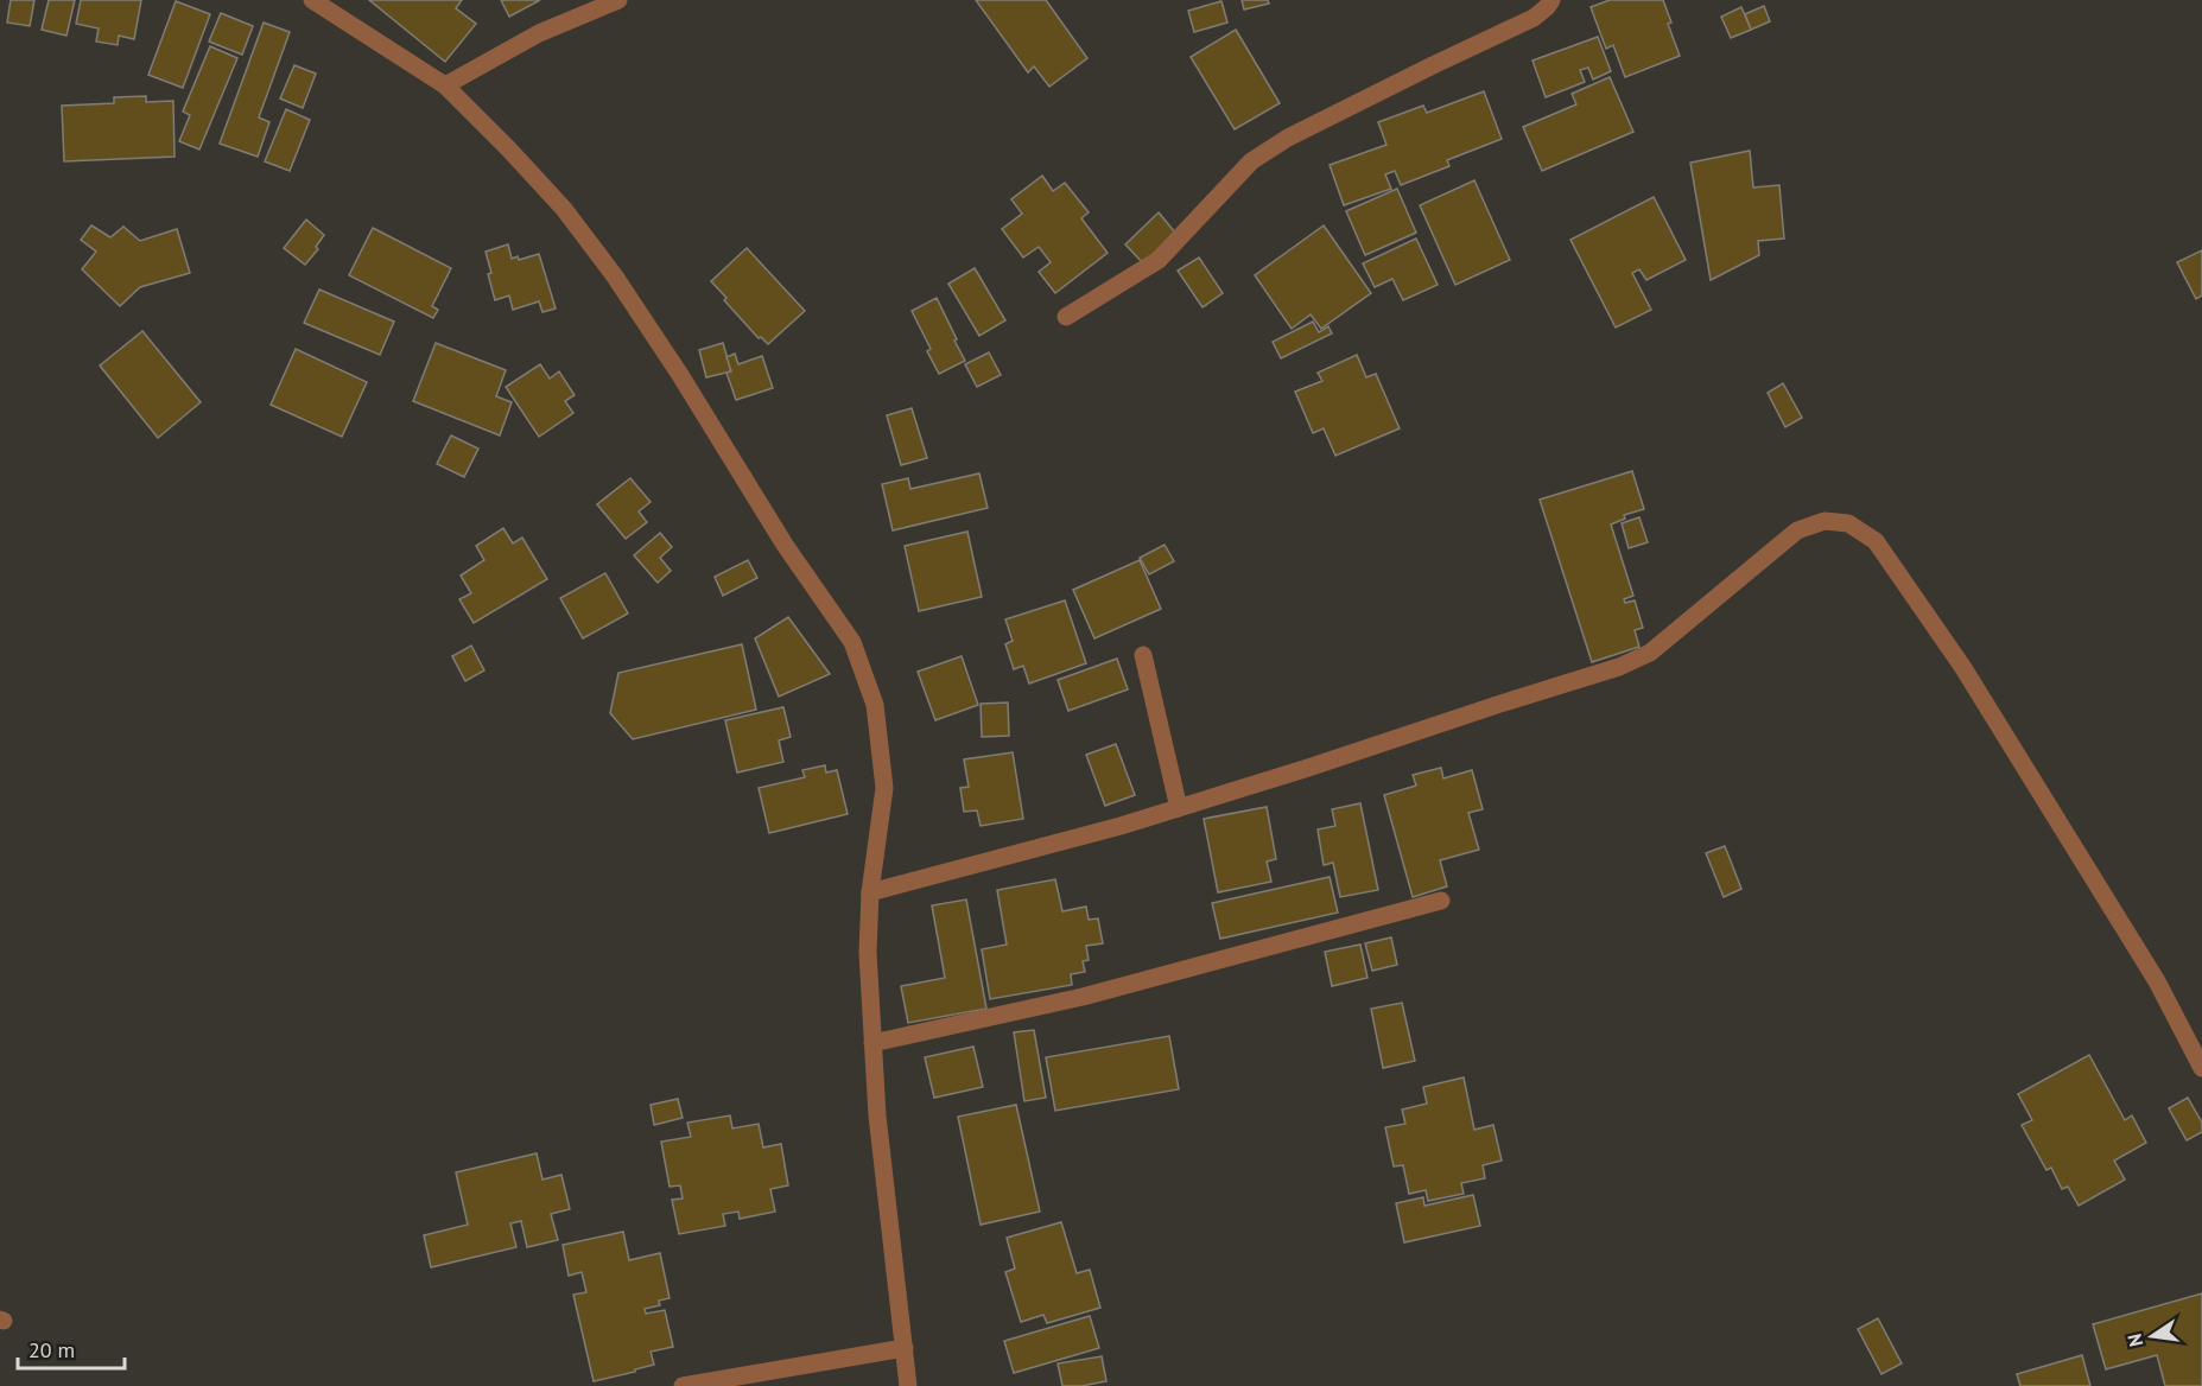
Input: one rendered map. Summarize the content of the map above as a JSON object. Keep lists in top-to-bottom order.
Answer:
{
  "scale_bar": "20 m",
  "north": "left"
}
